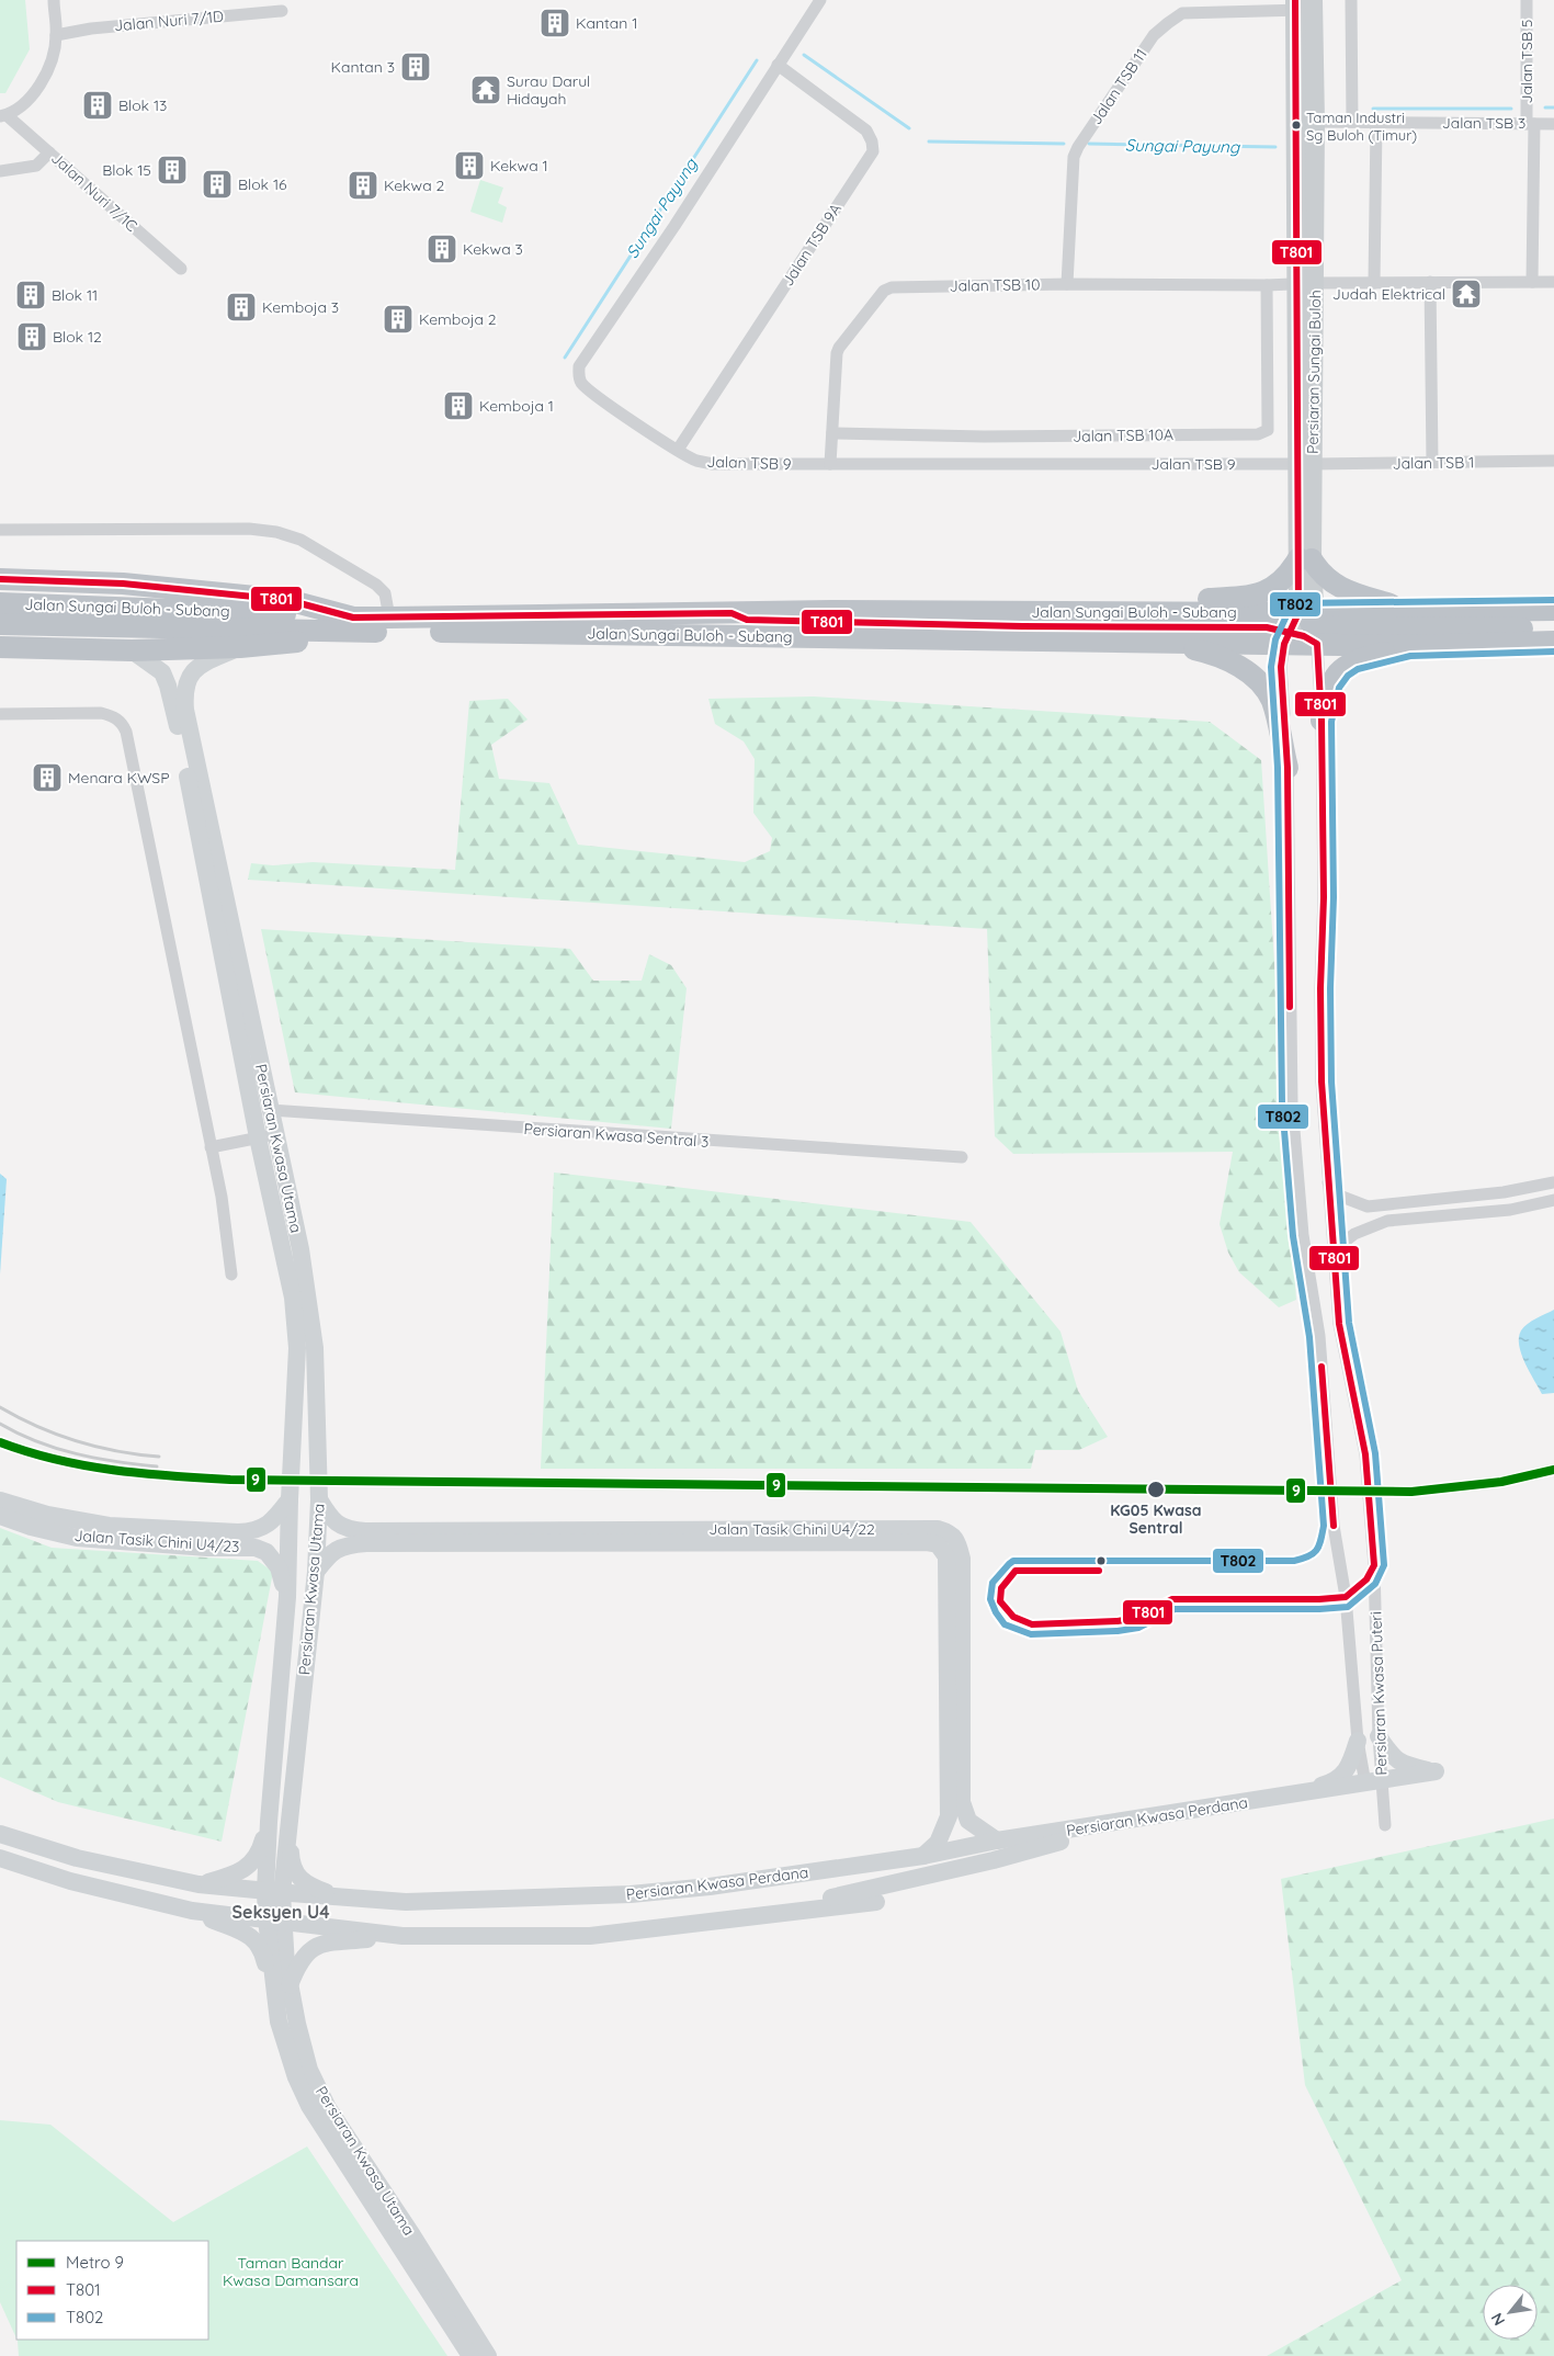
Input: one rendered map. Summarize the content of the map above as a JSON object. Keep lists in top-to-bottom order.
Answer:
{
  "streets": {
    "highway": ["Jalan Sungai Buloh - Subang"],
    "main road": ["Persiaran Sungai Buloh"],
    "street": [
      "Jalan Nuri 7/1D",
      "Jalan TSB 5",
      "Jalan TSB 11",
      "Jalan TSB 3",
      "Jalan Nuri 7/1C",
      "Jalan TSB 9A",
      "Jalan TSB 10",
      "Jalan TSB 10A",
      "Jalan TSB 9",
      "Jalan TSB 1",
      "Persiaran Kwasa Sentral 3",
      "Persiaran Kwasa Utama",
      "Jalan Tasik Chini U4/22",
      "Jalan Tasik Chini U4/23",
      "Persiaran Kwasa Puteri",
      "Persiaran Kwasa Perdana"
    ]
  },
  "crossings": [
    ["Jalan TSB 5", "Jalan TSB 3"],
    ["Jalan TSB 5", "Jalan TSB 10"],
    ["Jalan TSB 11", "Jalan TSB 10"],
    ["Jalan TSB 11", "Persiaran Sungai Buloh"],
    ["Jalan TSB 3", "Persiaran Sungai Buloh"],
    ["Jalan TSB 9A", "Jalan TSB 9"],
    ["Jalan TSB 10", "Persiaran Sungai Buloh"],
    ["Jalan TSB 10", "Jalan TSB 10A"],
    ["Jalan TSB 10", "Jalan TSB 9"],
    ["Persiaran Sungai Buloh", "Jalan TSB 9"],
    ["Persiaran Sungai Buloh", "Jalan TSB 1"],
    ["Persiaran Sungai Buloh", "Jalan Sungai Buloh - Subang"],
    ["Persiaran Sungai Buloh", "Persiaran Kwasa Puteri"],
    ["Jalan TSB 9", "Jalan TSB 1"],
    ["Jalan Sungai Buloh - Subang", "Persiaran Kwasa Utama"],
    ["Jalan Sungai Buloh - Subang", "Persiaran Kwasa Puteri"],
    ["Persiaran Kwasa Sentral 3", "Persiaran Kwasa Utama"],
    ["Persiaran Kwasa Utama", "Jalan Tasik Chini U4/22"],
    ["Persiaran Kwasa Utama", "Jalan Tasik Chini U4/23"],
    ["Persiaran Kwasa Utama", "Persiaran Kwasa Perdana"],
    ["Persiaran Kwasa Puteri", "Persiaran Kwasa Perdana"]
  ],
  "districts": ["Seksyen U4"],
  "water": ["Sungai Payung"],
  "parks": ["Taman Bandar Kwasa Damansara"],
  "places": {
    "building": [
      "Kantan 1",
      "Kantan 3",
      "Blok 13",
      "Kekwa 1",
      "Blok 15",
      "Blok 16",
      "Kekwa 2",
      "Kekwa 3",
      "Blok 11",
      "Kemboja 3",
      "Kemboja 2",
      "Blok 12",
      "Kemboja 1",
      "Menara KWSP"
    ],
    "temple": ["Surau Darul Hidayah", "Judah Elektrical"],
    "other": ["Taman Industri Sg Buloh (Timur)", "KG05 Kwasa Sentral"]
  },
  "lines": ["transit line T801", "transit line T802", "metro line 9"],
  "legend": ["Metro 9", "T801", "T802"],
  "north": "bottom left"
}
